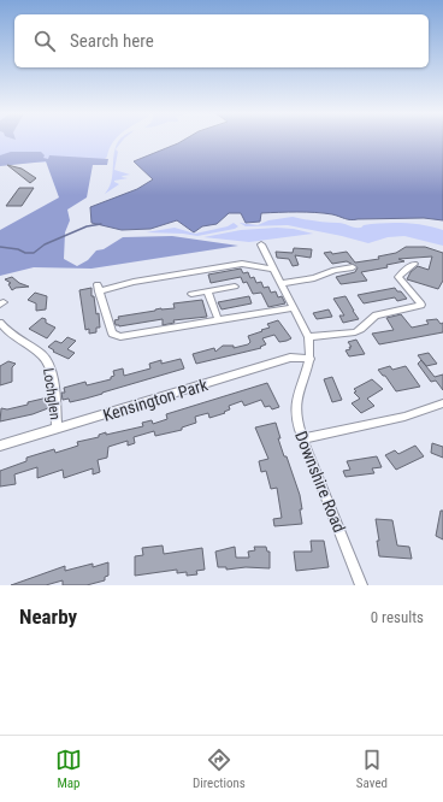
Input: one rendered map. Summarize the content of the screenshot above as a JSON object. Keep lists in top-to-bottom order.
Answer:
{
  "streets": {
    "street": ["Lochglen", "Kensington Park", "Downshire Road"]
  },
  "crossings": [
    ["Lochglen", "Kensington Park"],
    ["Kensington Park", "Downshire Road"]
  ],
  "page": {
    "search": "Search here",
    "heading": ["Nearby", "0 results"],
    "nav": ["Map", "Directions", "Saved"]
  }
}
